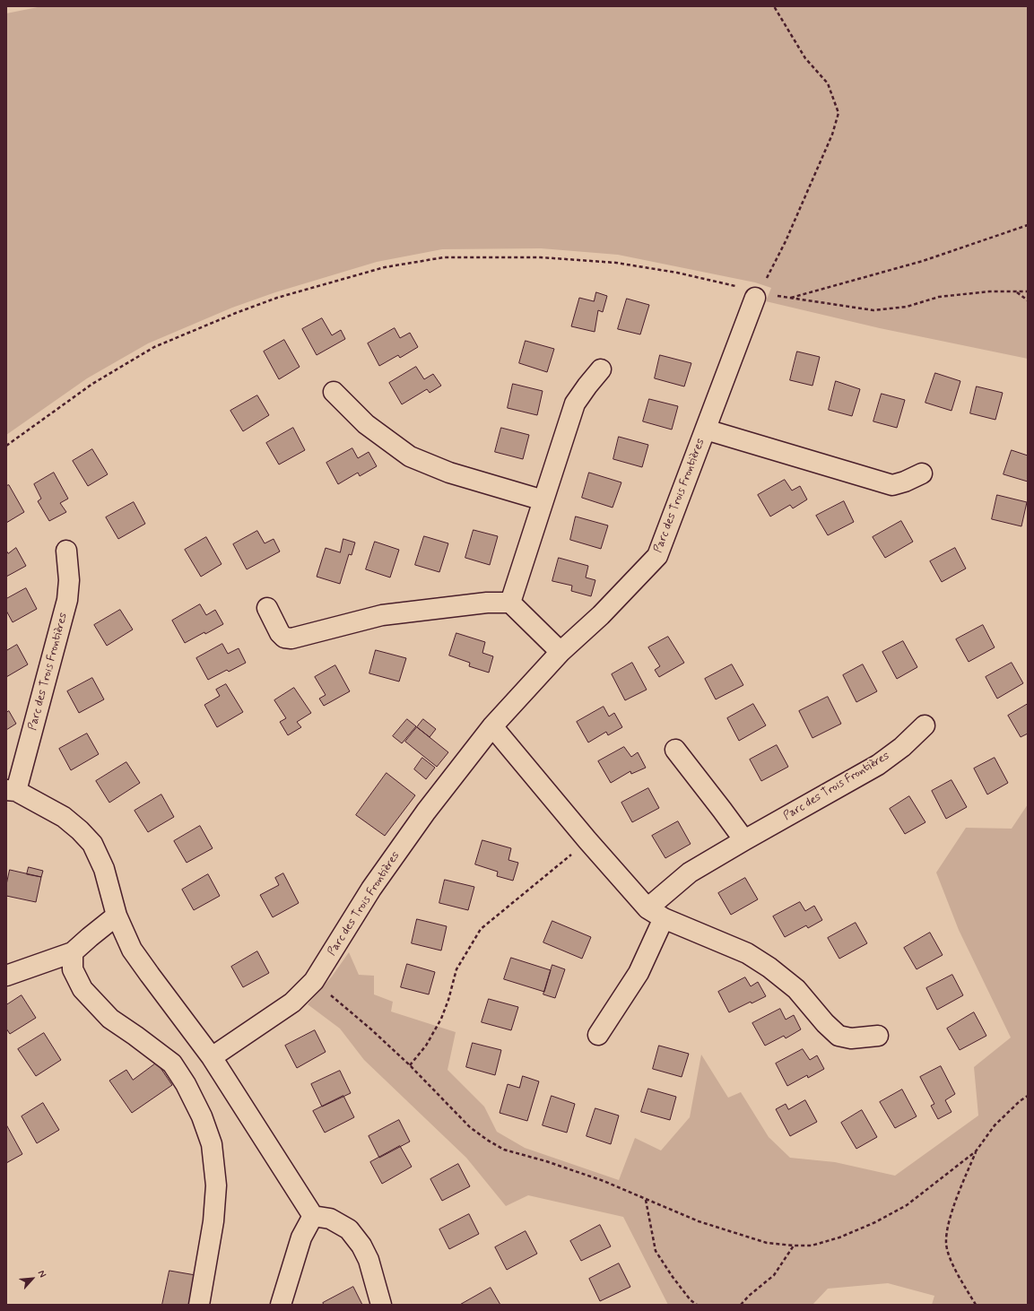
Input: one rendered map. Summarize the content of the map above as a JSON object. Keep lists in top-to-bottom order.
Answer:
{
  "streets": {
    "street": ["Parc des Trois Frontières"]
  },
  "north": "top right"
}
